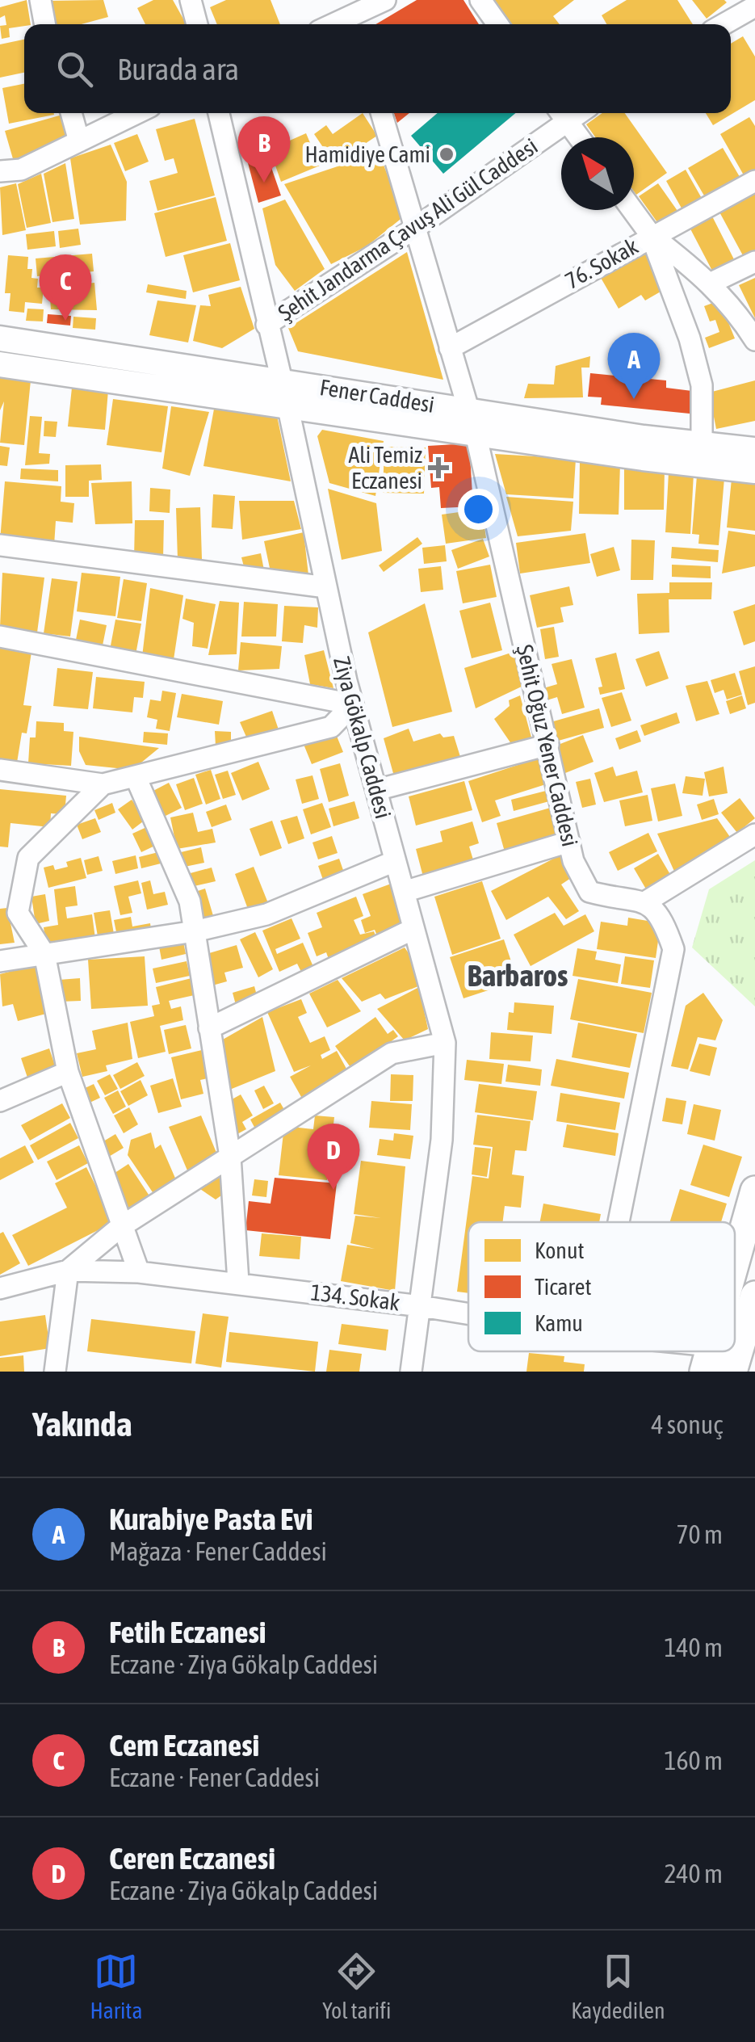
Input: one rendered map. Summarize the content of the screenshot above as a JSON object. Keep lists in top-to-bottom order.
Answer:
{
  "streets": {
    "main road": ["Fener Caddesi"],
    "street": [
      "Şehit Jandarma Çavuş Ali Gül Caddesi",
      "76. Sokak",
      "Ziya Gökalp Caddesi",
      "Şehit Oğuz Yener Caddesi",
      "134. Sokak"
    ]
  },
  "crossings": [
    ["Şehit Jandarma Çavuş Ali Gül Caddesi", "Ziya Gökalp Caddesi"],
    ["Şehit Jandarma Çavuş Ali Gül Caddesi", "Şehit Oğuz Yener Caddesi"],
    ["76. Sokak", "Şehit Oğuz Yener Caddesi"],
    ["Fener Caddesi", "Ziya Gökalp Caddesi"],
    ["Fener Caddesi", "Şehit Oğuz Yener Caddesi"],
    ["Ziya Gökalp Caddesi", "134. Sokak"]
  ],
  "districts": ["Barbaros"],
  "places": {
    "other": ["Hamidiye Cami"],
    "health": ["Ali Temiz Eczanesi"]
  },
  "legend": ["Konut", "Ticaret", "Kamu"],
  "north": "top left",
  "page": {
    "search": "Burada ara",
    "pins": [
      "B",
      "C",
      "A",
      "D"
    ],
    "heading": ["Yakında", "4 sonuç"],
    "list": [
      {
        "mark": "A",
        "name": "Kurabiye Pasta Evi",
        "note": "Mağaza · Fener Caddesi",
        "value": "70 m"
      },
      {
        "mark": "B",
        "name": "Fetih Eczanesi",
        "note": "Eczane · Ziya Gökalp Caddesi",
        "value": "140 m"
      },
      {
        "mark": "C",
        "name": "Cem Eczanesi",
        "note": "Eczane · Fener Caddesi",
        "value": "160 m"
      },
      {
        "mark": "D",
        "name": "Ceren Eczanesi",
        "note": "Eczane · Ziya Gökalp Caddesi",
        "value": "240 m"
      }
    ],
    "nav": ["Harita", "Yol tarifi", "Kaydedilen"]
  }
}
